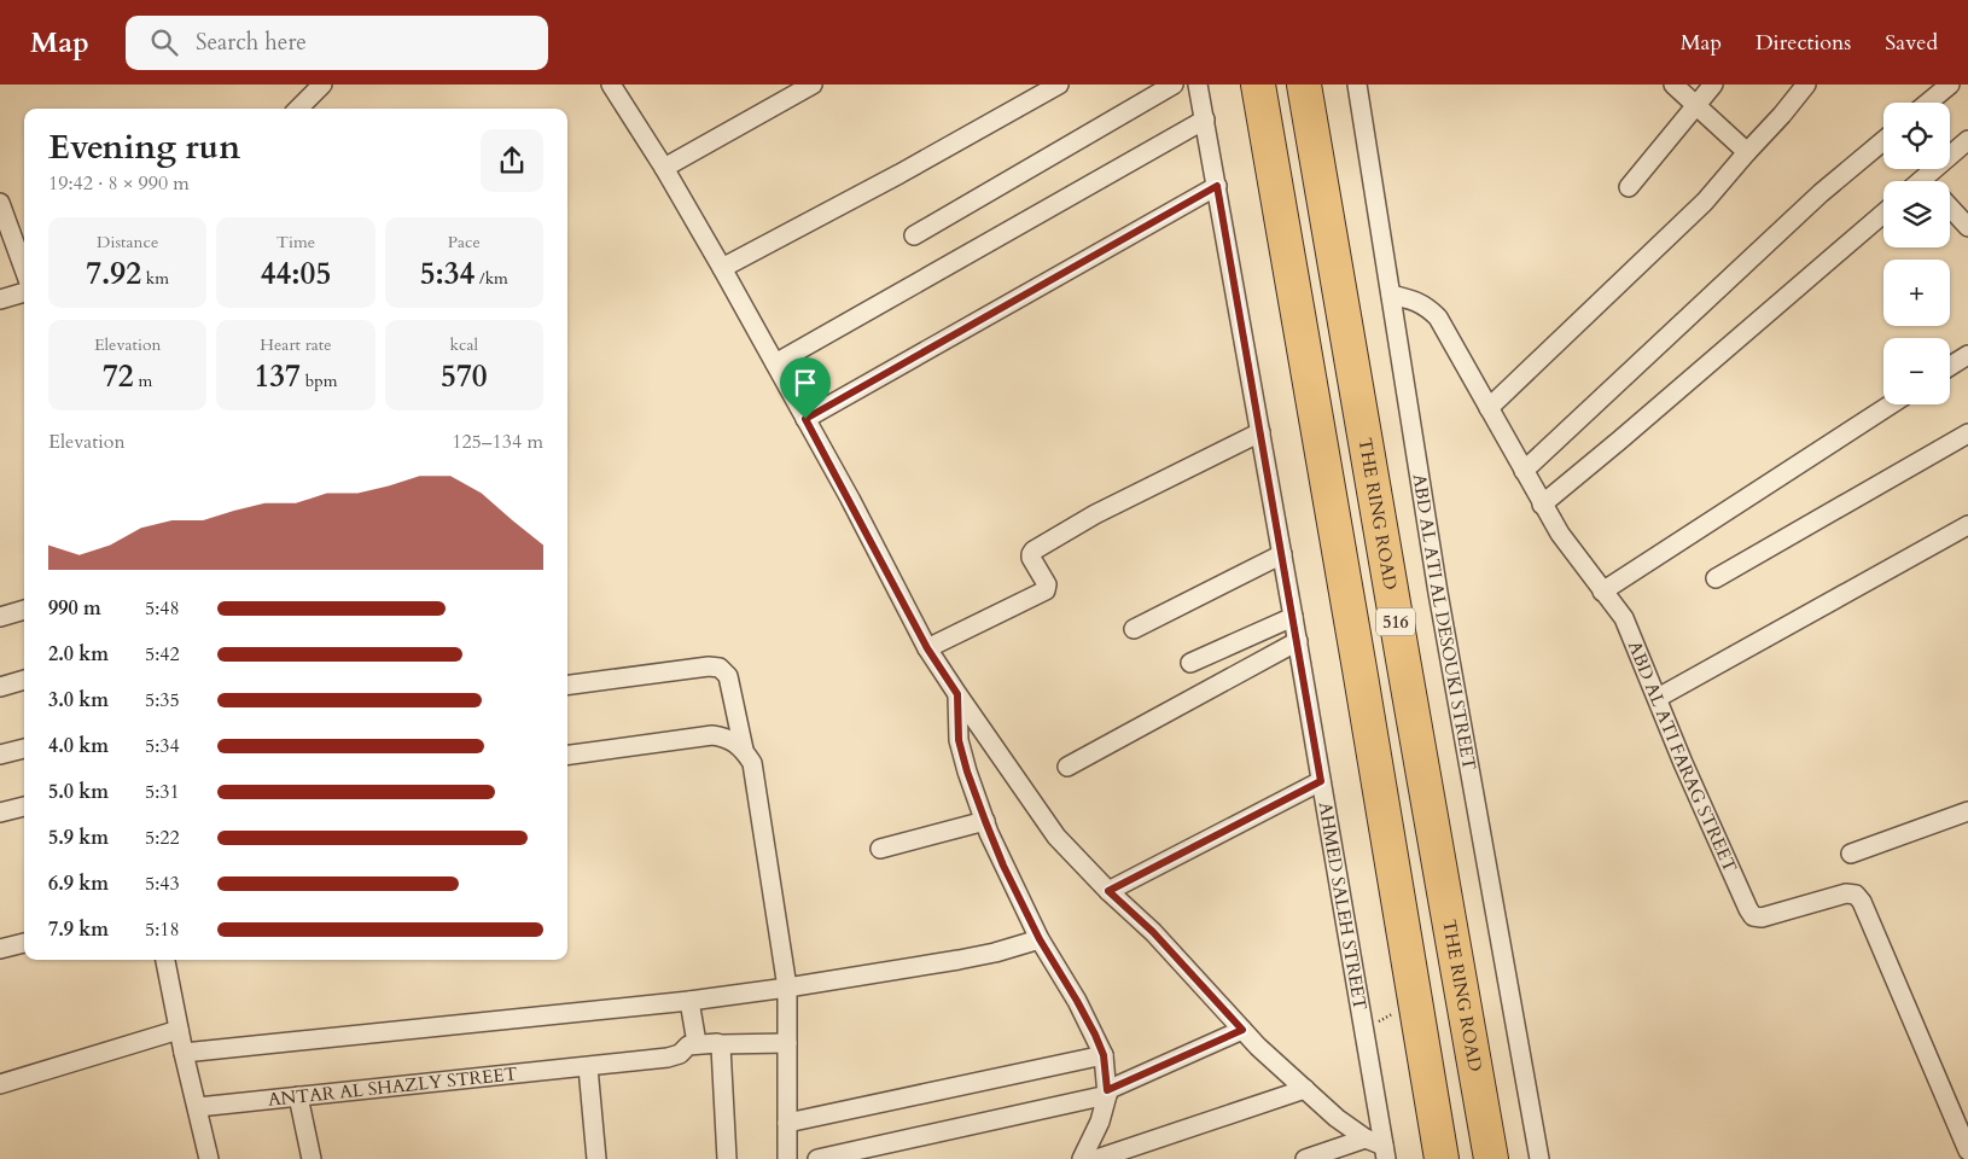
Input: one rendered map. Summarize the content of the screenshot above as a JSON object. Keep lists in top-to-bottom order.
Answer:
{
  "streets": {
    "highway": ["THE RING ROAD", "516"],
    "street": [
      "ABD AL ATI AL DESOUKI STREET",
      "ABD AL ATI FARAG STREET",
      "AHMED SALEH STREET",
      "ANTAR AL SHAZLY STREET"
    ]
  },
  "crossings": [
    ["ABD AL ATI AL DESOUKI STREET", "ABD AL ATI FARAG STREET"]
  ],
  "page": {
    "header": "Map",
    "search": "Search here",
    "nav": ["Map", "Directions", "Saved"],
    "map_buttons": ["+", "−"],
    "heading": ["Evening run", "19:42 · 8 × 990 m"],
    "stats": [
      ["Distance", "7.92 km"],
      ["Time", "44:05"],
      ["Pace", "5:34 /km"],
      ["Elevation", "72 m"],
      ["Heart rate", "137 bpm"],
      ["kcal", "570"]
    ],
    "chart": ["Elevation", "125–134 m"],
    "list": [
      {
        "name": "990 m",
        "note": "5:48"
      },
      {
        "name": "2.0 km",
        "note": "5:42"
      },
      {
        "name": "3.0 km",
        "note": "5:35"
      },
      {
        "name": "4.0 km",
        "note": "5:34"
      },
      {
        "name": "5.0 km",
        "note": "5:31"
      },
      {
        "name": "5.9 km",
        "note": "5:22"
      },
      {
        "name": "6.9 km",
        "note": "5:43"
      },
      {
        "name": "7.9 km",
        "note": "5:18"
      }
    ]
  }
}
